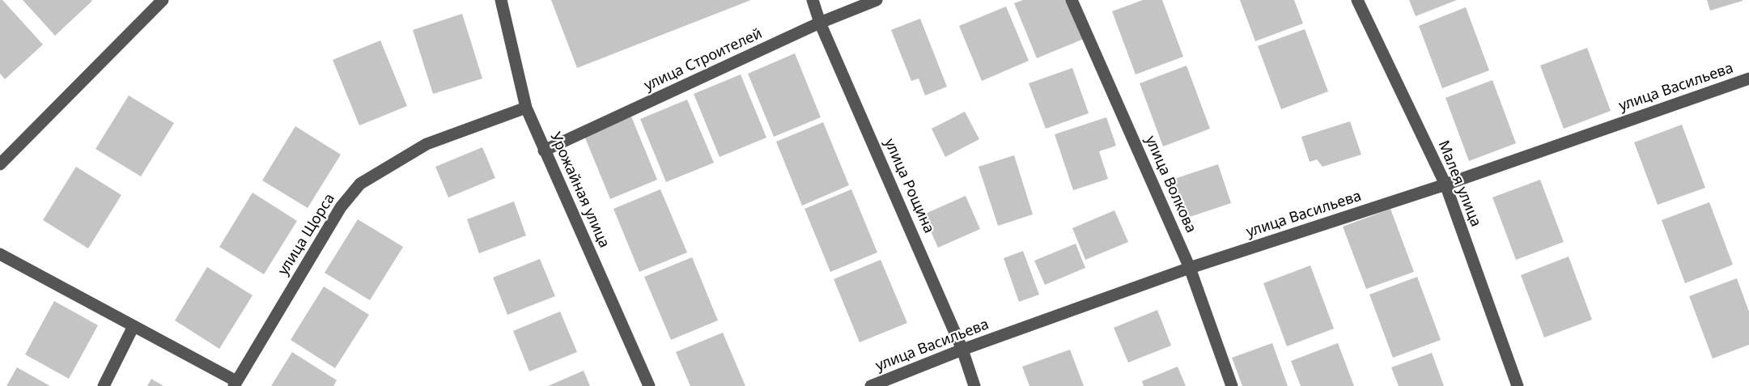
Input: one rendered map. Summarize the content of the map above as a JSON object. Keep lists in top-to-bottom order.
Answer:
{
  "streets": {
    "street": [
      "улица Строителей",
      "улица Васильева",
      "Малея улица",
      "улица Волкова",
      "улица Рощина",
      "Урожайная улица",
      "улица Щорса"
    ]
  },
  "crossings": [
    ["улица Строителей", "улица Рощина"],
    ["улица Строителей", "Урожайная улица"],
    ["улица Васильева", "Малея улица"],
    ["улица Васильева", "улица Волкова"],
    ["улица Васильева", "улица Рощина"],
    ["Урожайная улица", "улица Щорса"]
  ]
}
